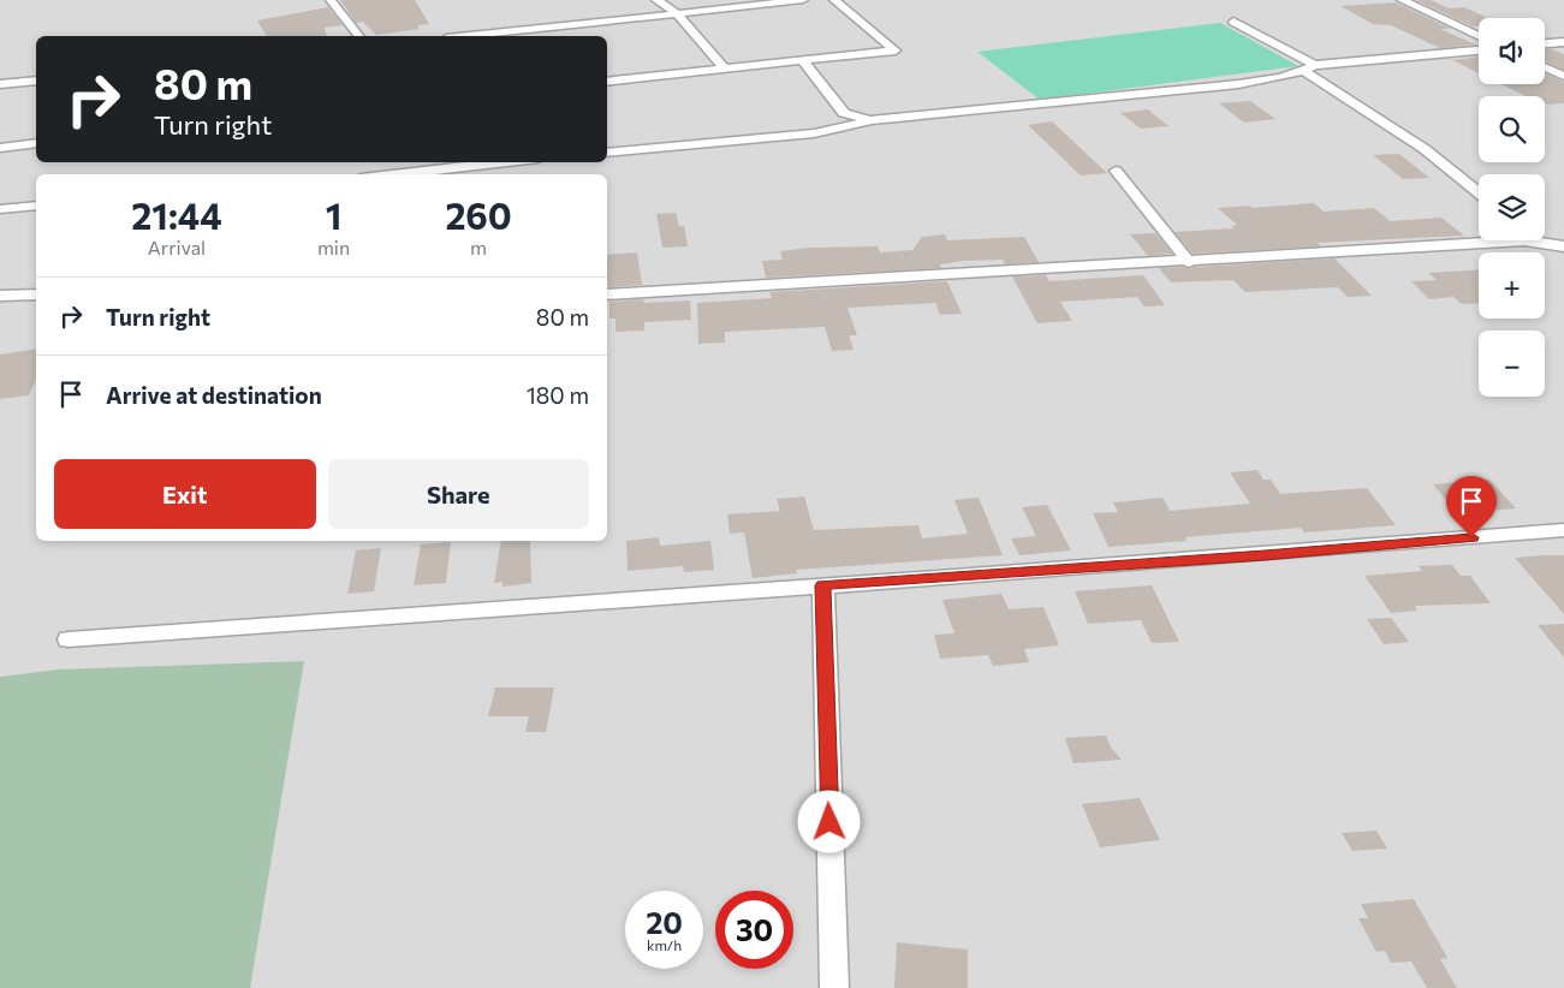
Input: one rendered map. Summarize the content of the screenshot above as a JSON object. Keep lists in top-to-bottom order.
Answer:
{
  "page": {
    "map_buttons": ["+", "−"],
    "turn": ["80 m", "Turn right"],
    "eta": [
      "21:44",
      "Arrival",
      "1",
      "min",
      "260",
      "m"
    ],
    "list": [
      {
        "name": "Turn right",
        "value": "80 m"
      },
      {
        "name": "Arrive at destination",
        "value": "180 m"
      }
    ],
    "buttons": ["Exit", "Share"],
    "speed": "20 km/h",
    "limit": "30"
  }
}
